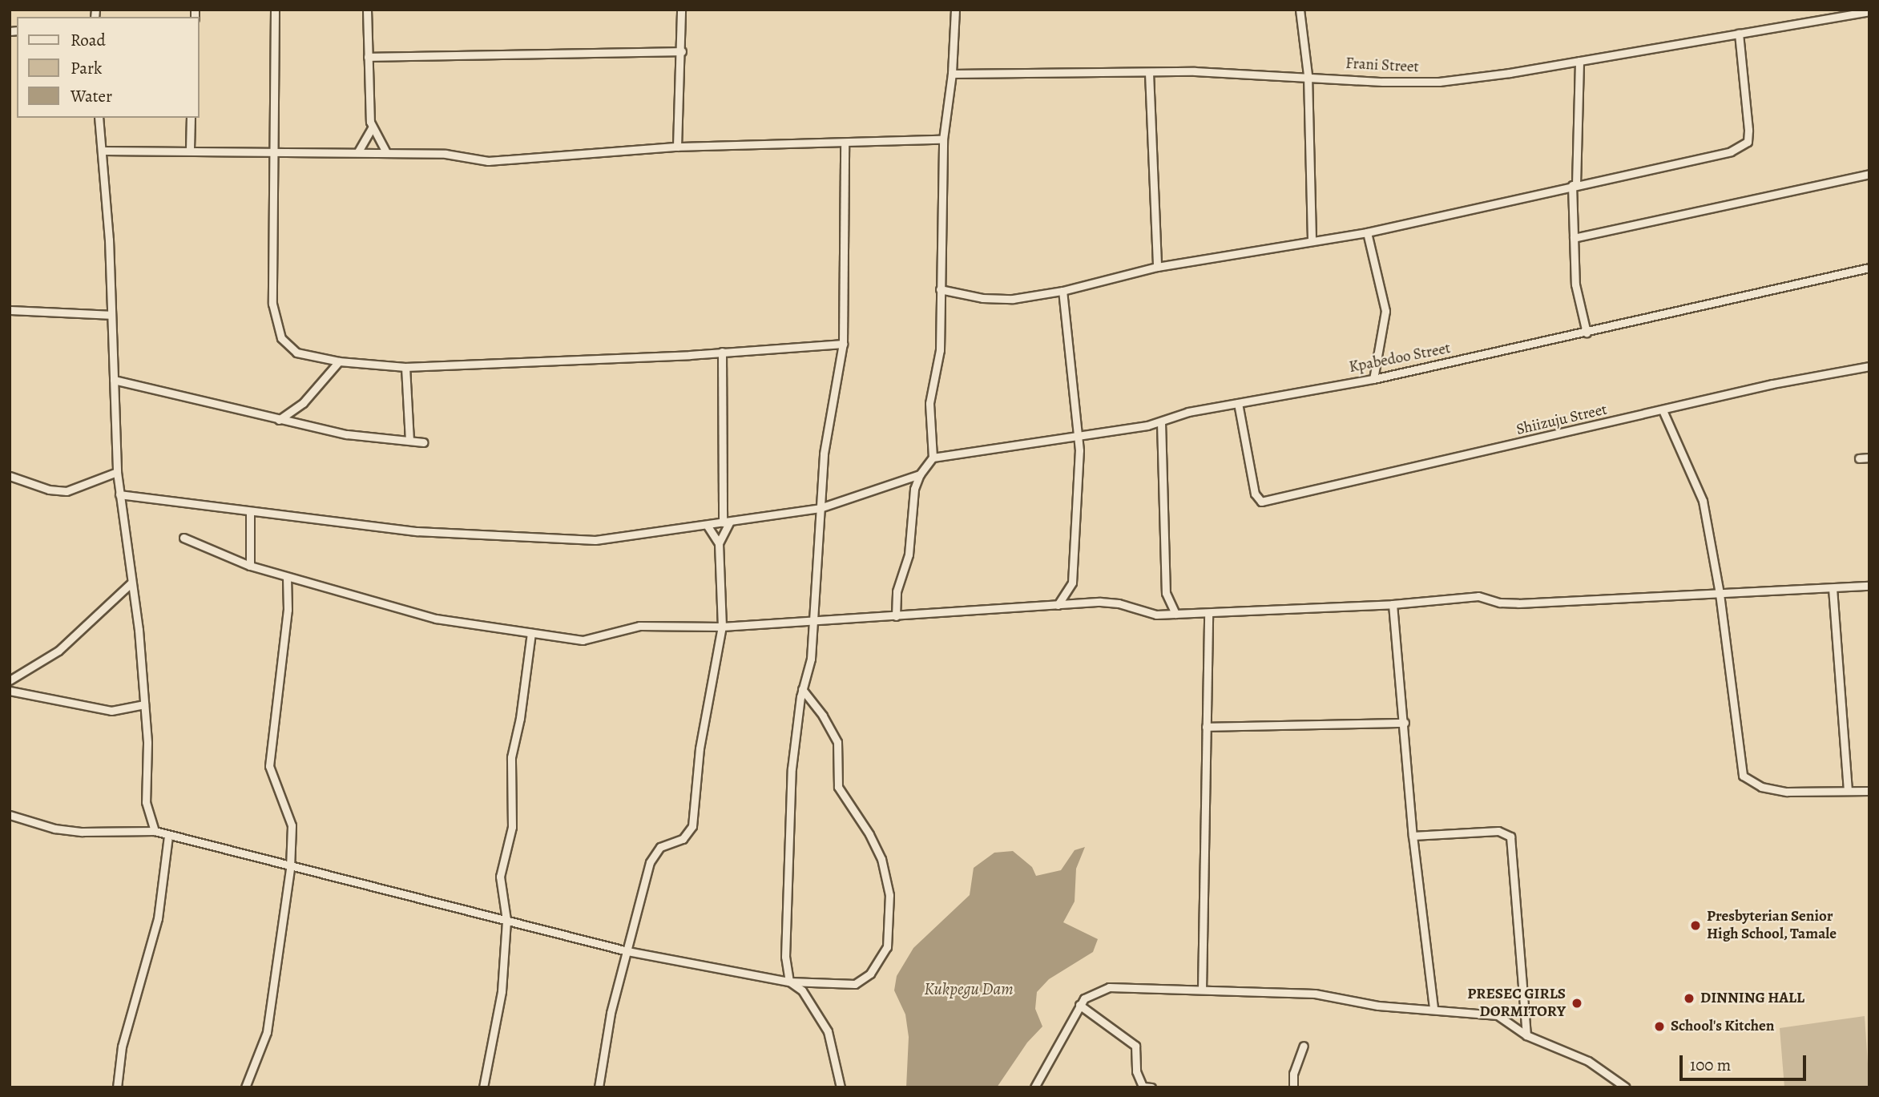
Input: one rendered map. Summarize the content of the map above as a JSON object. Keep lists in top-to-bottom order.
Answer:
{
  "streets": {
    "street": ["Frani Street", "Kpabedoo Street", "Shiizuju Street"]
  },
  "crossings": [
    ["Kpabedoo Street", "Shiizuju Street"]
  ],
  "water": ["Kukpegu Dam"],
  "places": [
    "Presbyterian Senior High School, Tamale",
    "DINNING HALL",
    "PRESEC GIRLS DORMITORY",
    "School's Kitchen"
  ],
  "legend": ["Road", "Park", "Water"],
  "scale_bar": "100 m"
}
